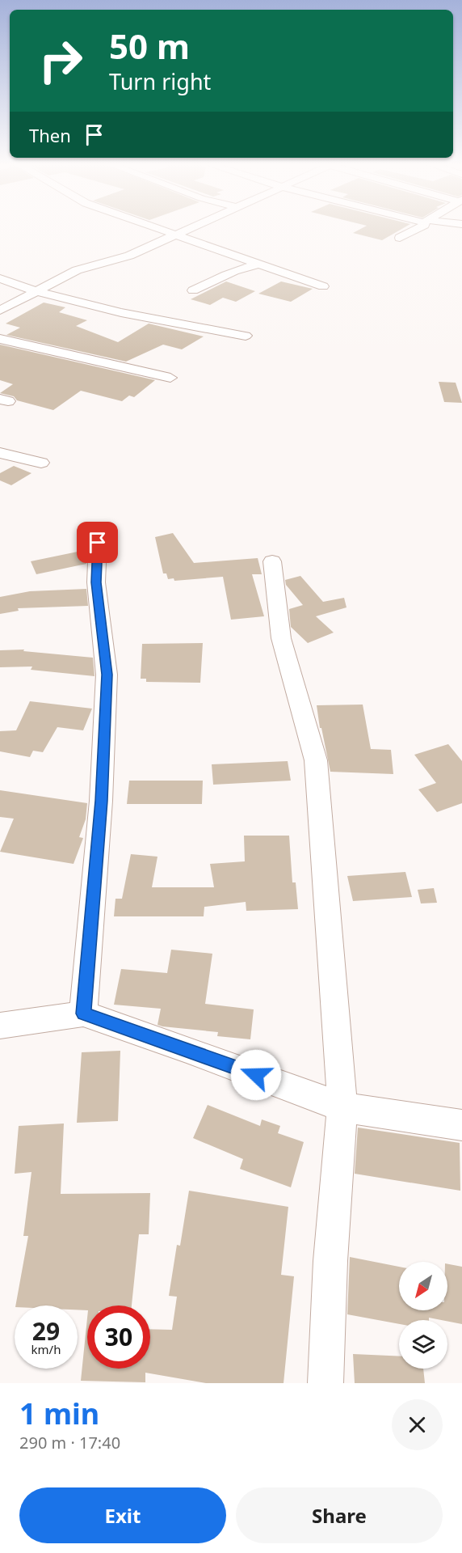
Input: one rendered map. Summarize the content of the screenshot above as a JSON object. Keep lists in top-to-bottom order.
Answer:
{
  "north": "bottom left",
  "page": {
    "turn": ["50 m", "Turn right"],
    "then": "Then",
    "speed": "29 km/h",
    "limit": "30",
    "heading": ["1 min", "290 m · 17:40"],
    "buttons": ["Exit", "Share"]
  }
}
